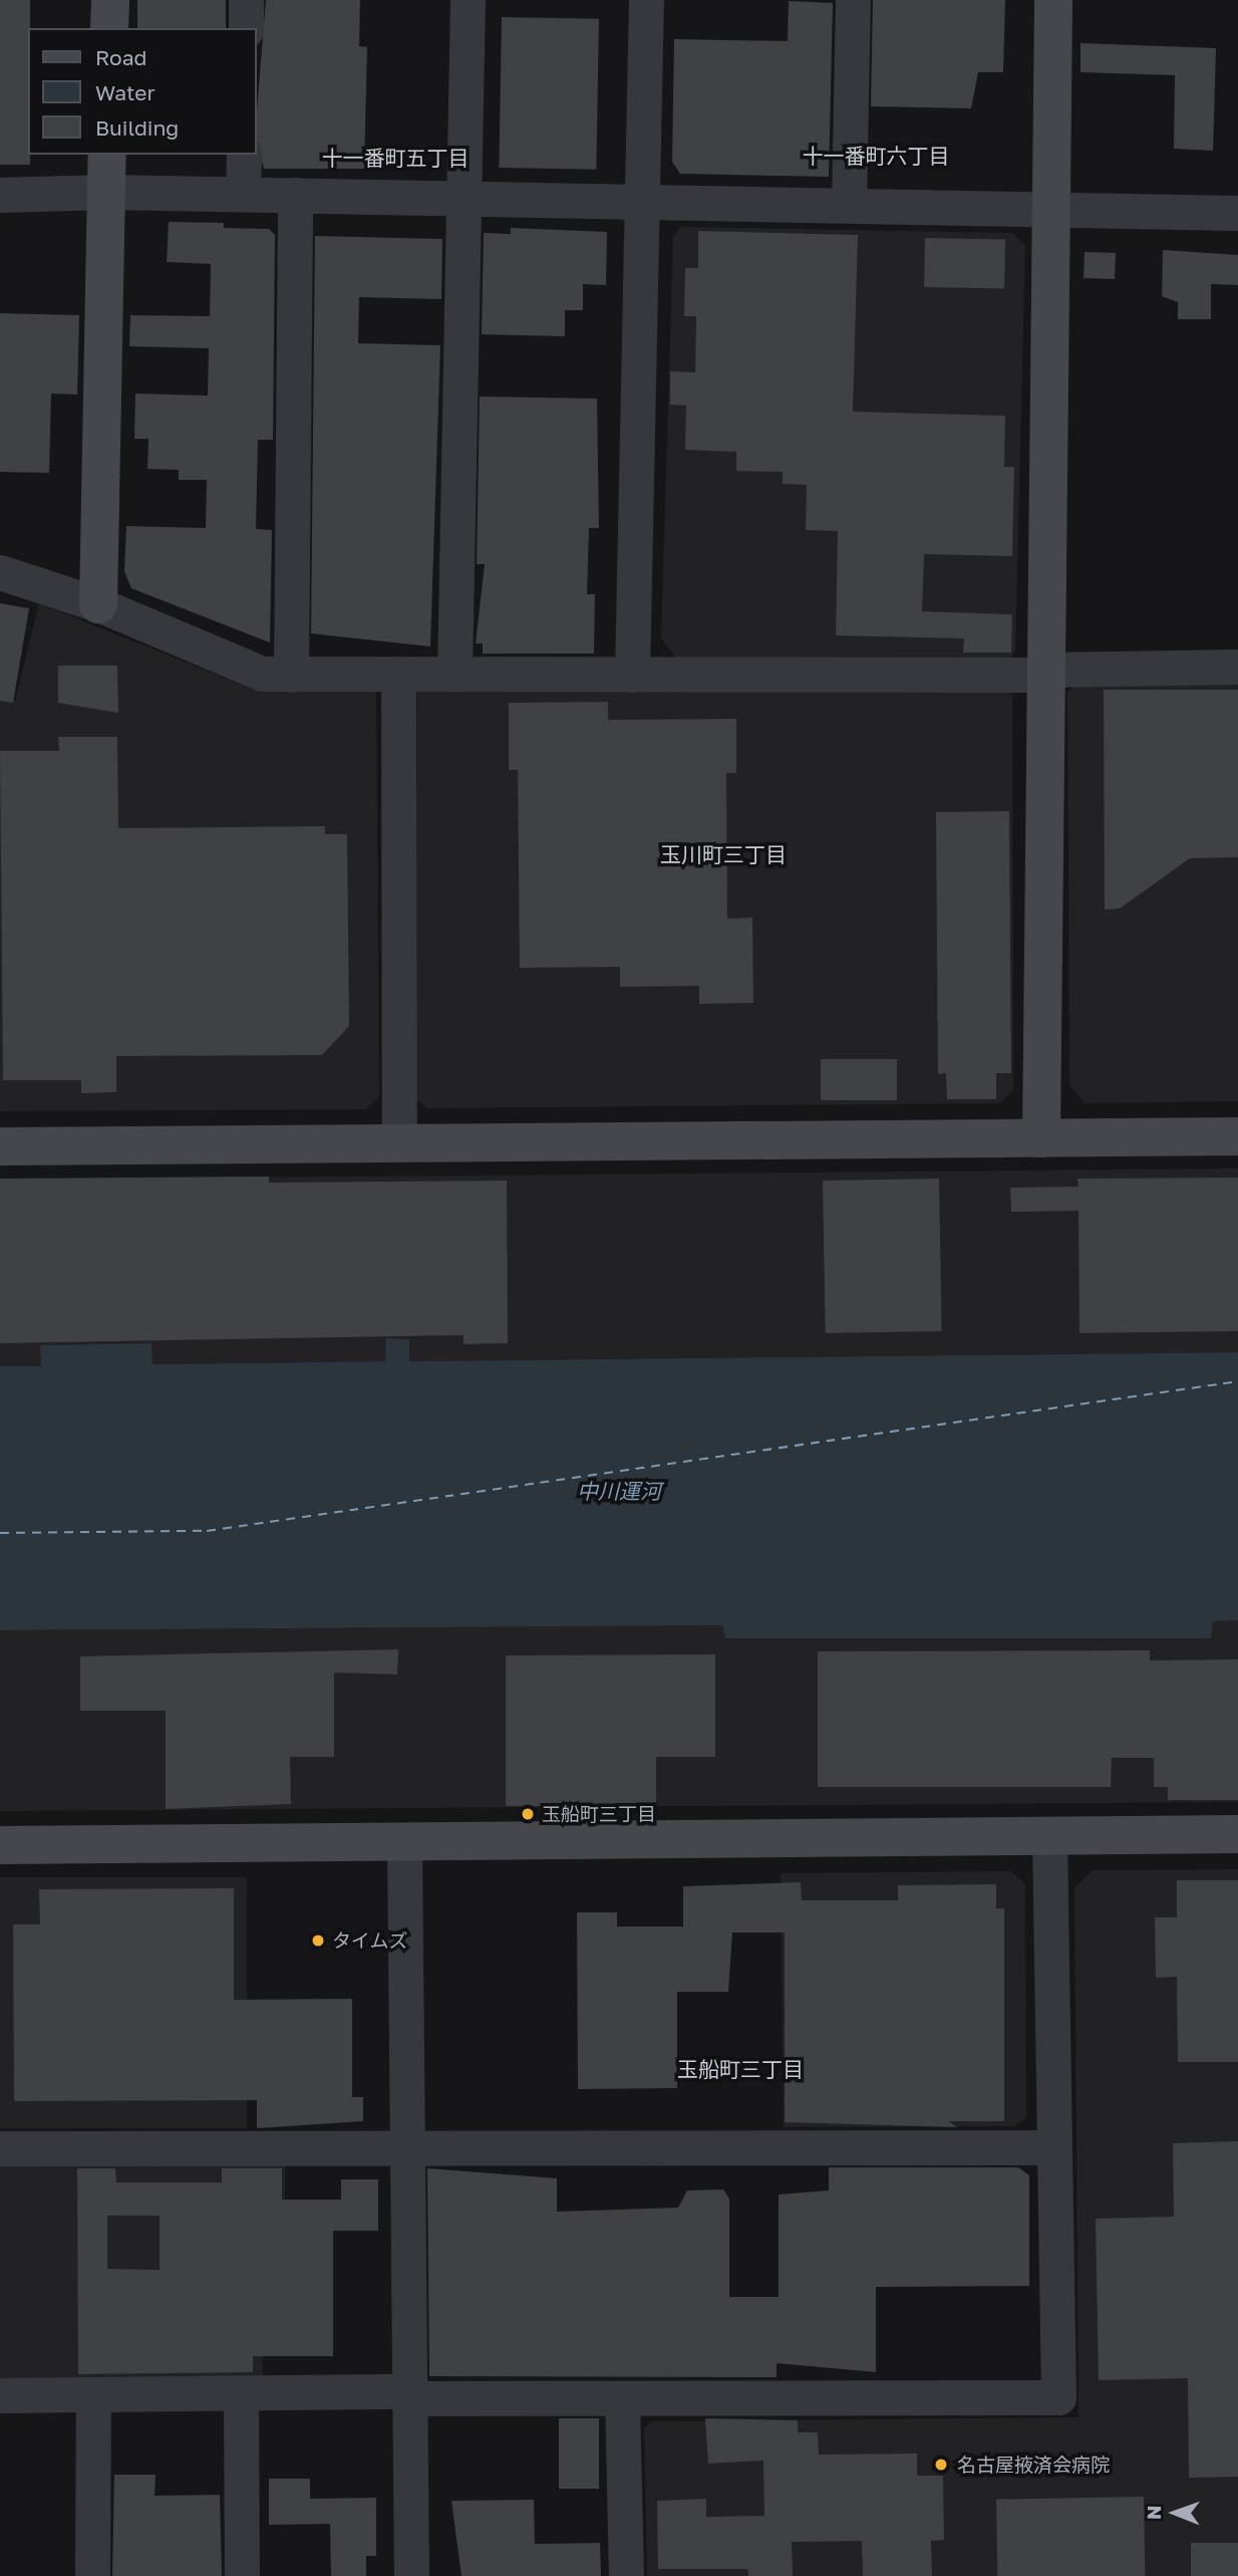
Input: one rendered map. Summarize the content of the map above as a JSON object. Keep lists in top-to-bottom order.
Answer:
{
  "districts": [
    "十一番町六丁目",
    "十一番町五丁目",
    "玉川町三丁目",
    "玉船町三丁目"
  ],
  "water": ["中川運河"],
  "places": ["玉船町三丁目", "タイムズ", "名古屋掖済会病院"],
  "legend": ["Road", "Water", "Building"],
  "north": "left"
}
